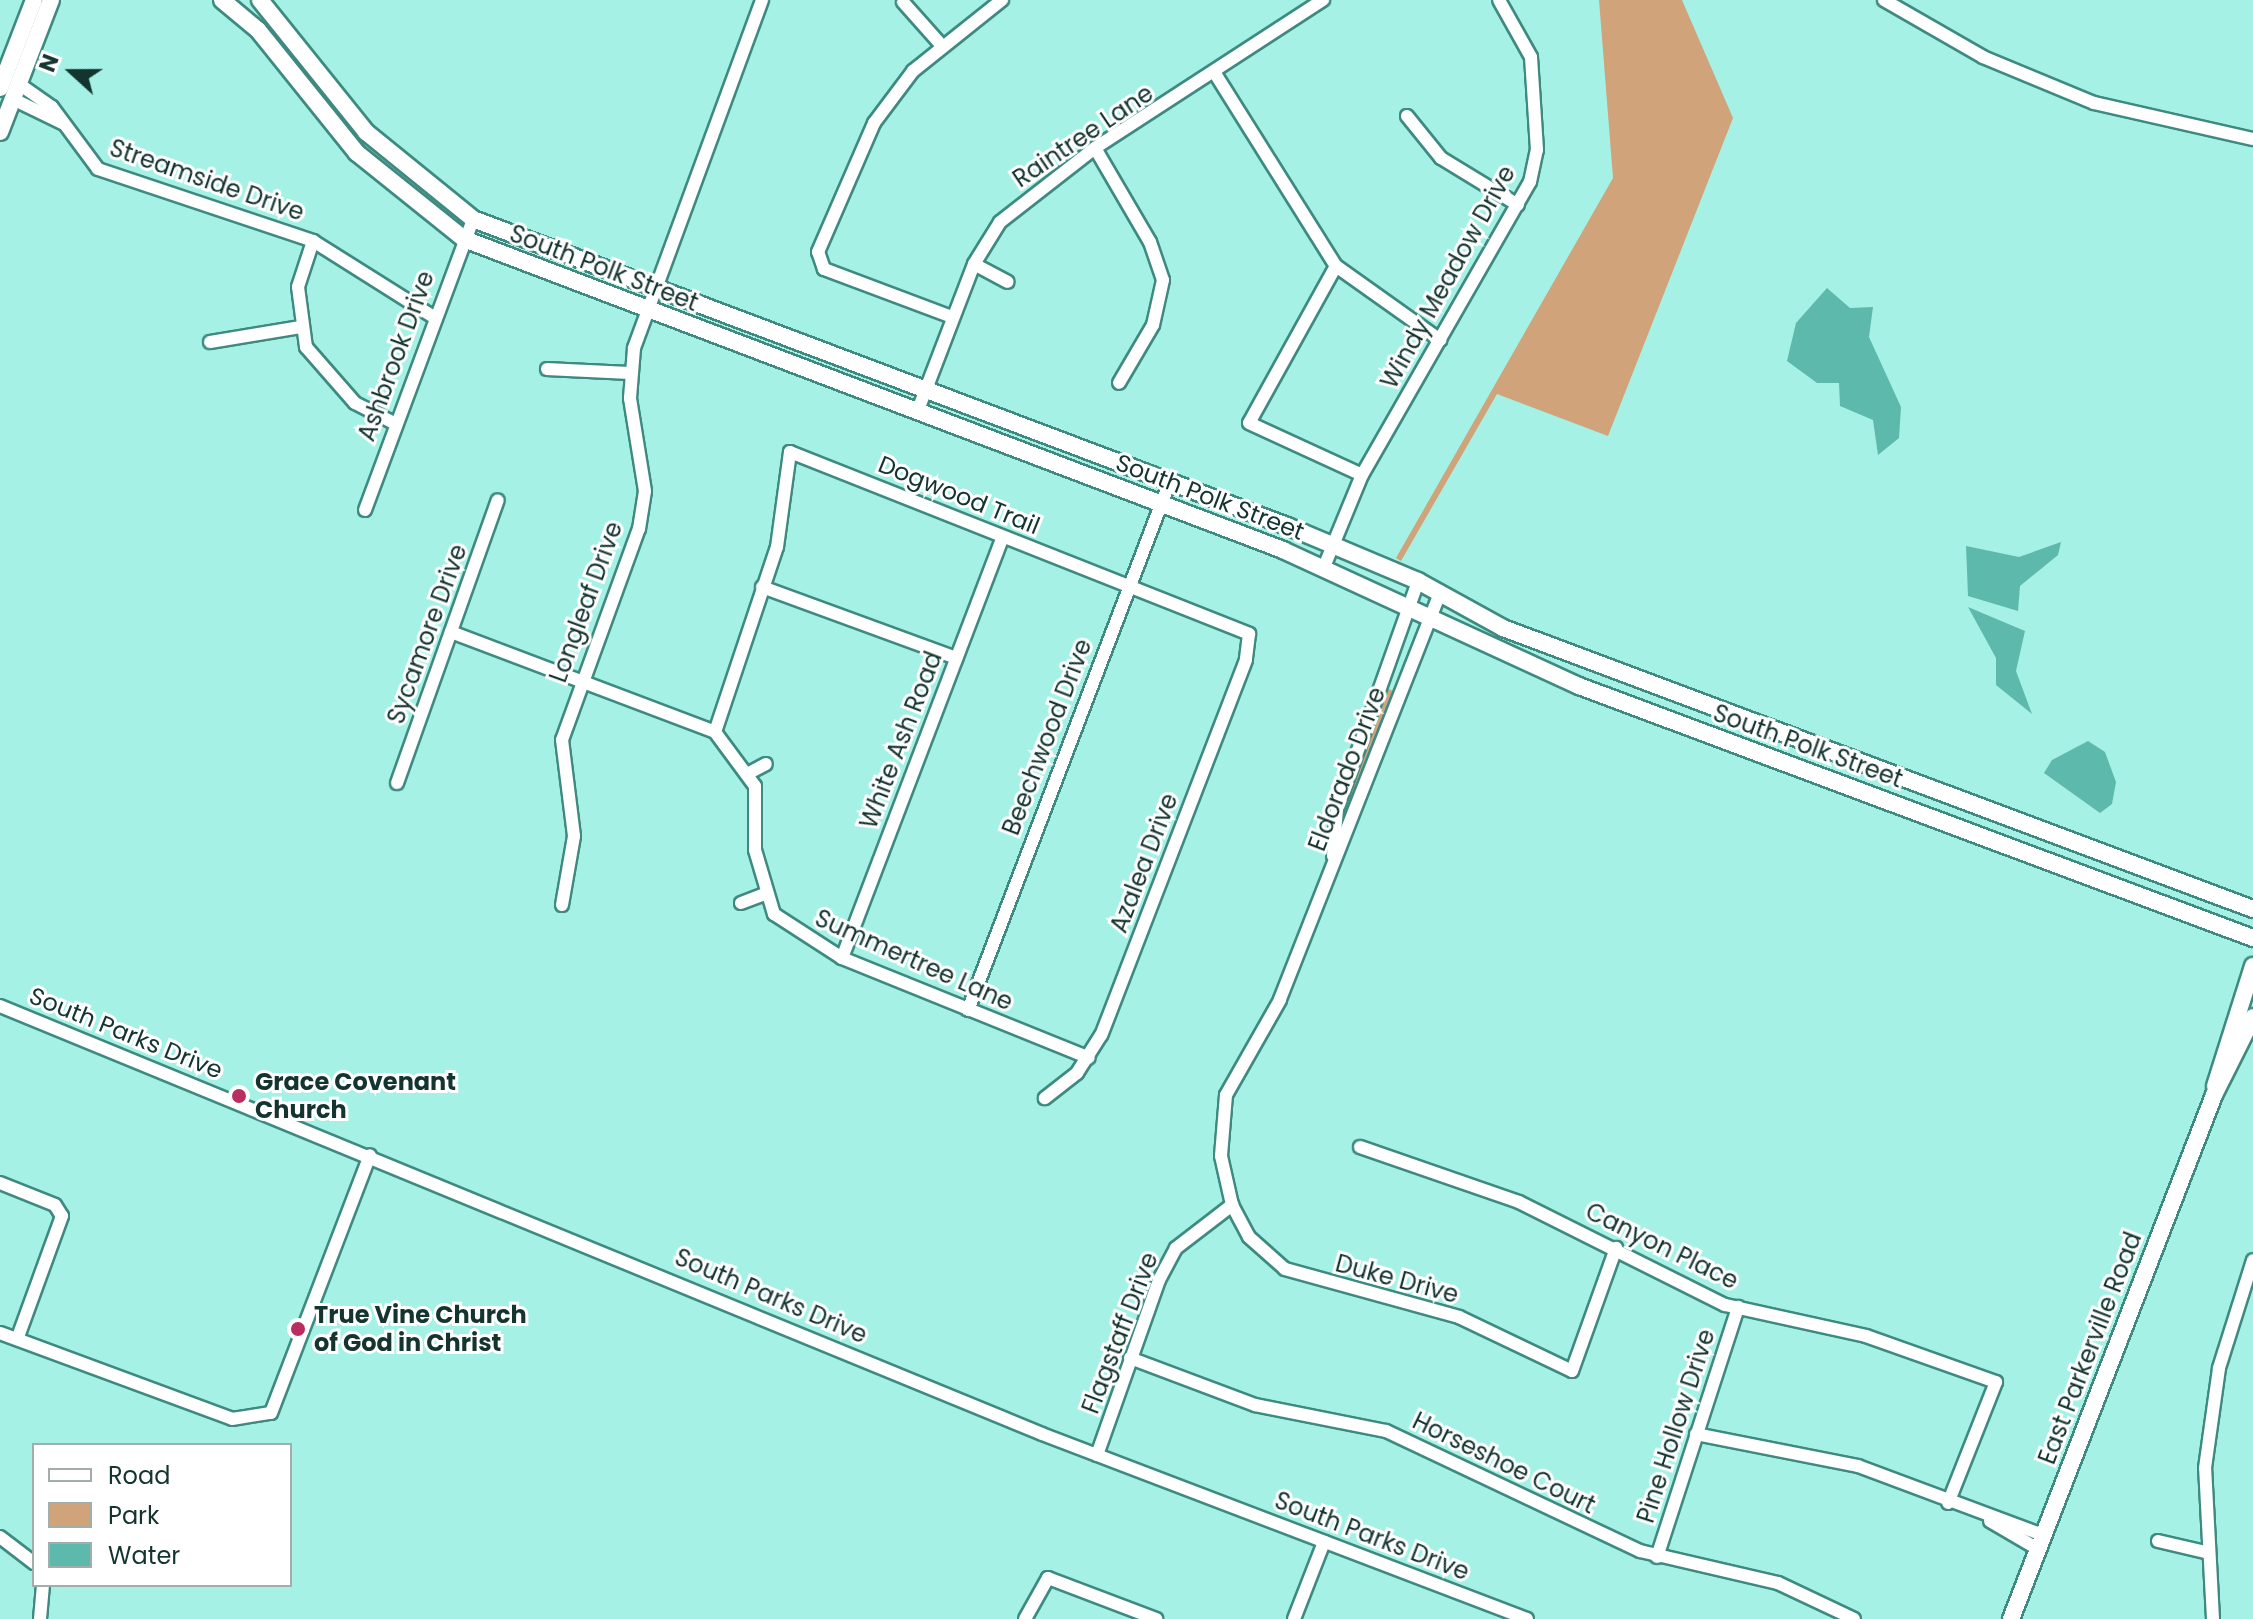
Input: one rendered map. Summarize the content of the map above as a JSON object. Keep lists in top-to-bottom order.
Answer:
{
  "streets": {
    "main road": ["South Polk Street", "East Parkerville Road"],
    "street": [
      "Raintree Lane",
      "Streamside Drive",
      "Windy Meadow Drive",
      "Ashbrook Drive",
      "Dogwood Trail",
      "Longleaf Drive",
      "Sycamore Drive",
      "Beechwood Drive",
      "White Ash Road",
      "Eldorado Drive",
      "Azalea Drive",
      "Summertree Lane",
      "South Parks Drive",
      "Canyon Place",
      "Duke Drive",
      "Flagstaff Drive",
      "Pine Hollow Drive",
      "Horseshoe Court"
    ]
  },
  "crossings": [
    ["Raintree Lane", "South Polk Street"],
    ["Streamside Drive", "Ashbrook Drive"],
    ["South Polk Street", "Windy Meadow Drive"],
    ["South Polk Street", "Ashbrook Drive"],
    ["South Polk Street", "Longleaf Drive"],
    ["South Polk Street", "Beechwood Drive"],
    ["South Polk Street", "Eldorado Drive"],
    ["Dogwood Trail", "Beechwood Drive"],
    ["Dogwood Trail", "White Ash Road"],
    ["Dogwood Trail", "Azalea Drive"],
    ["Beechwood Drive", "Summertree Lane"],
    ["White Ash Road", "Summertree Lane"],
    ["Eldorado Drive", "Duke Drive"],
    ["Eldorado Drive", "Flagstaff Drive"],
    ["Azalea Drive", "Summertree Lane"],
    ["South Parks Drive", "Flagstaff Drive"],
    ["Canyon Place", "Duke Drive"],
    ["Canyon Place", "Pine Hollow Drive"],
    ["Duke Drive", "Flagstaff Drive"],
    ["Flagstaff Drive", "Horseshoe Court"],
    ["Pine Hollow Drive", "Horseshoe Court"]
  ],
  "places": ["Grace Covenant Church", "True Vine Church of God in Christ"],
  "legend": ["Road", "Park", "Water"],
  "north": "left"
}
